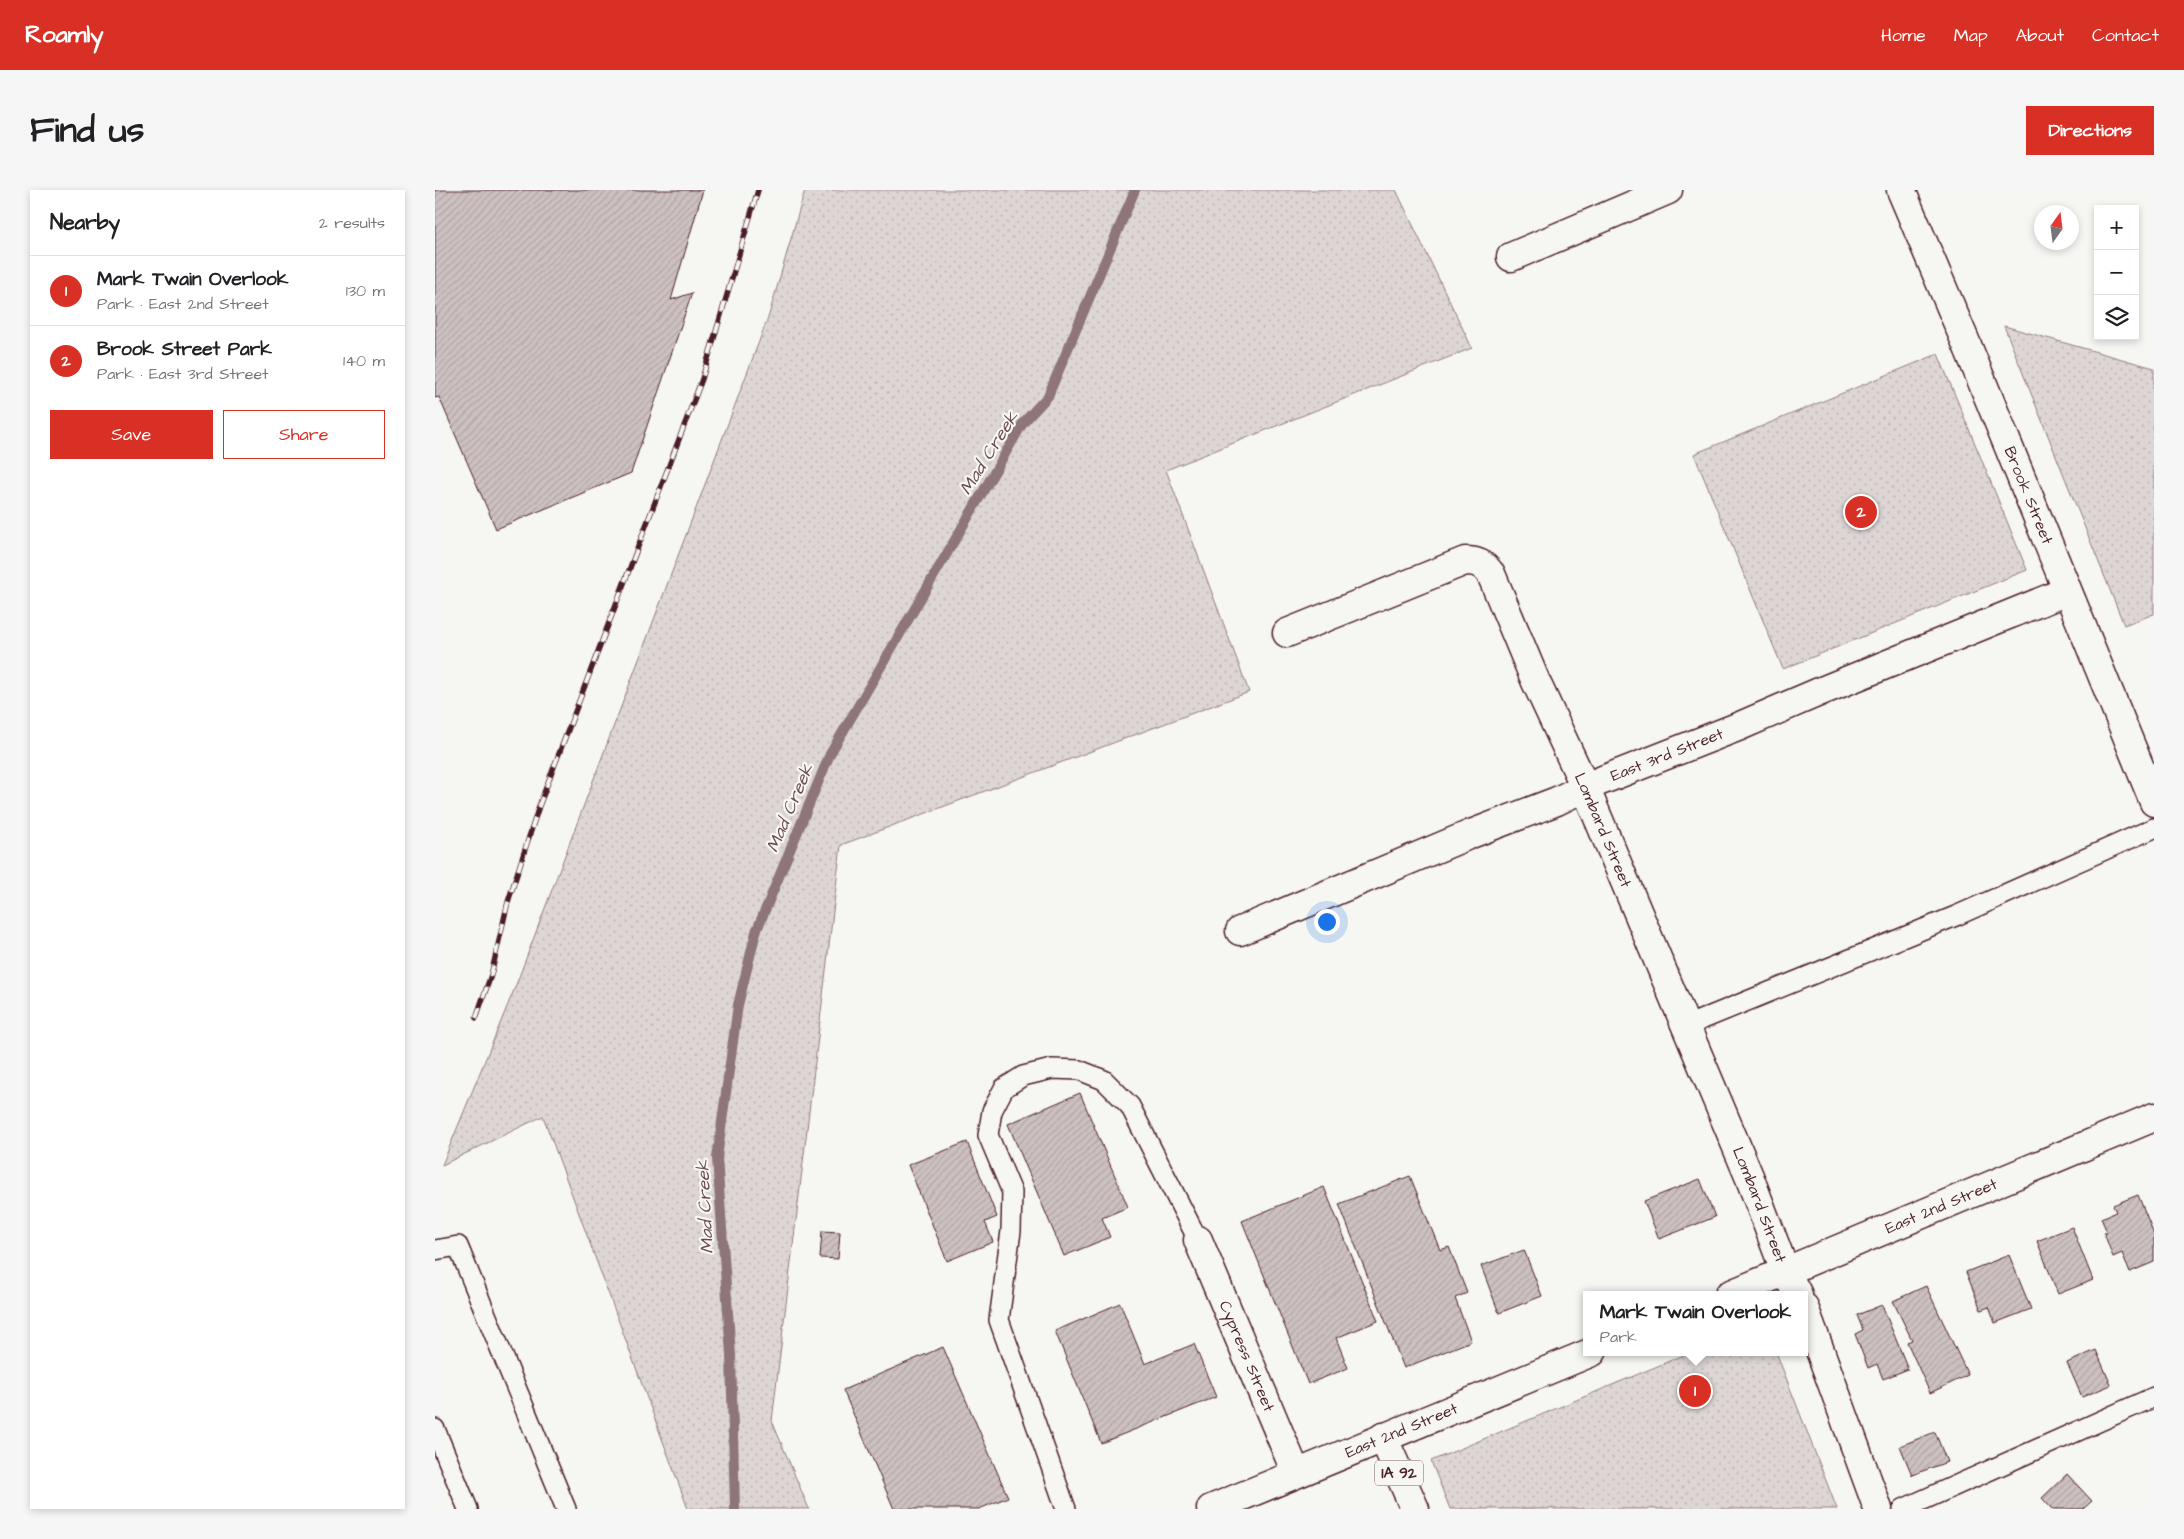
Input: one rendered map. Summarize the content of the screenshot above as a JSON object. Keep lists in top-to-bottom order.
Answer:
{
  "streets": {
    "street": [
      "Brook Street",
      "East 3rd Street",
      "Lombard Street",
      "East 2nd Street",
      "Cypress Street",
      "IA 92"
    ]
  },
  "crossings": [
    ["Brook Street", "East 3rd Street"],
    ["East 3rd Street", "Lombard Street"],
    ["Lombard Street", "East 2nd Street"],
    ["East 2nd Street", "Cypress Street"],
    ["East 2nd Street", "IA 92"]
  ],
  "water": ["Mad Creek"],
  "north": "top",
  "page": {
    "header": "Roamly",
    "nav": [
      "Home",
      "Map",
      "About",
      "Contact"
    ],
    "title": "Find us",
    "buttons": [
      "Directions",
      ["Save", "Share"]
    ],
    "heading": ["Nearby", "2 results"],
    "map_buttons": ["+", "−"],
    "list": [
      {
        "mark": "1",
        "name": "Mark Twain Overlook",
        "note": "Park · East 2nd Street",
        "value": "130 m"
      },
      {
        "mark": "2",
        "name": "Brook Street Park",
        "note": "Park · East 3rd Street",
        "value": "140 m"
      }
    ],
    "pins": ["2", "1"],
    "popup": ["Mark Twain Overlook", "Park"]
  }
}
